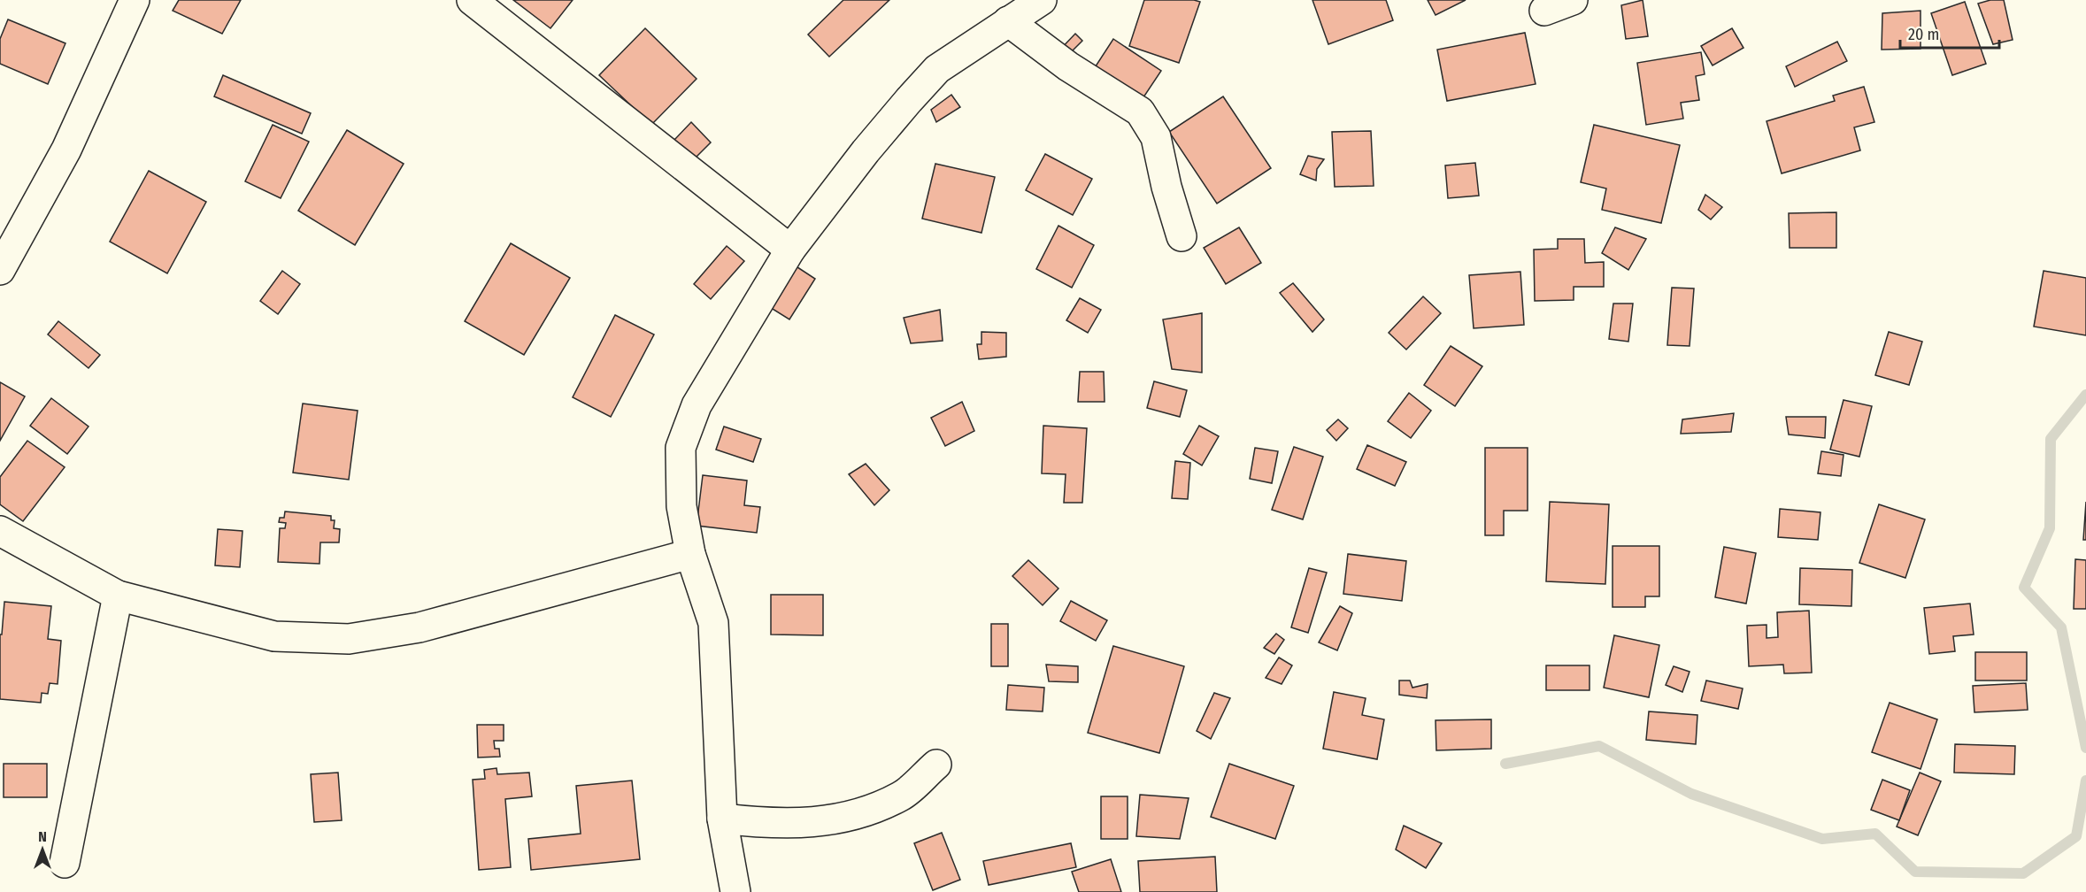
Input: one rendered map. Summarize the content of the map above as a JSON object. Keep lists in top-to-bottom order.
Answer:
{
  "scale_bar": "20 m",
  "north": "top"
}
